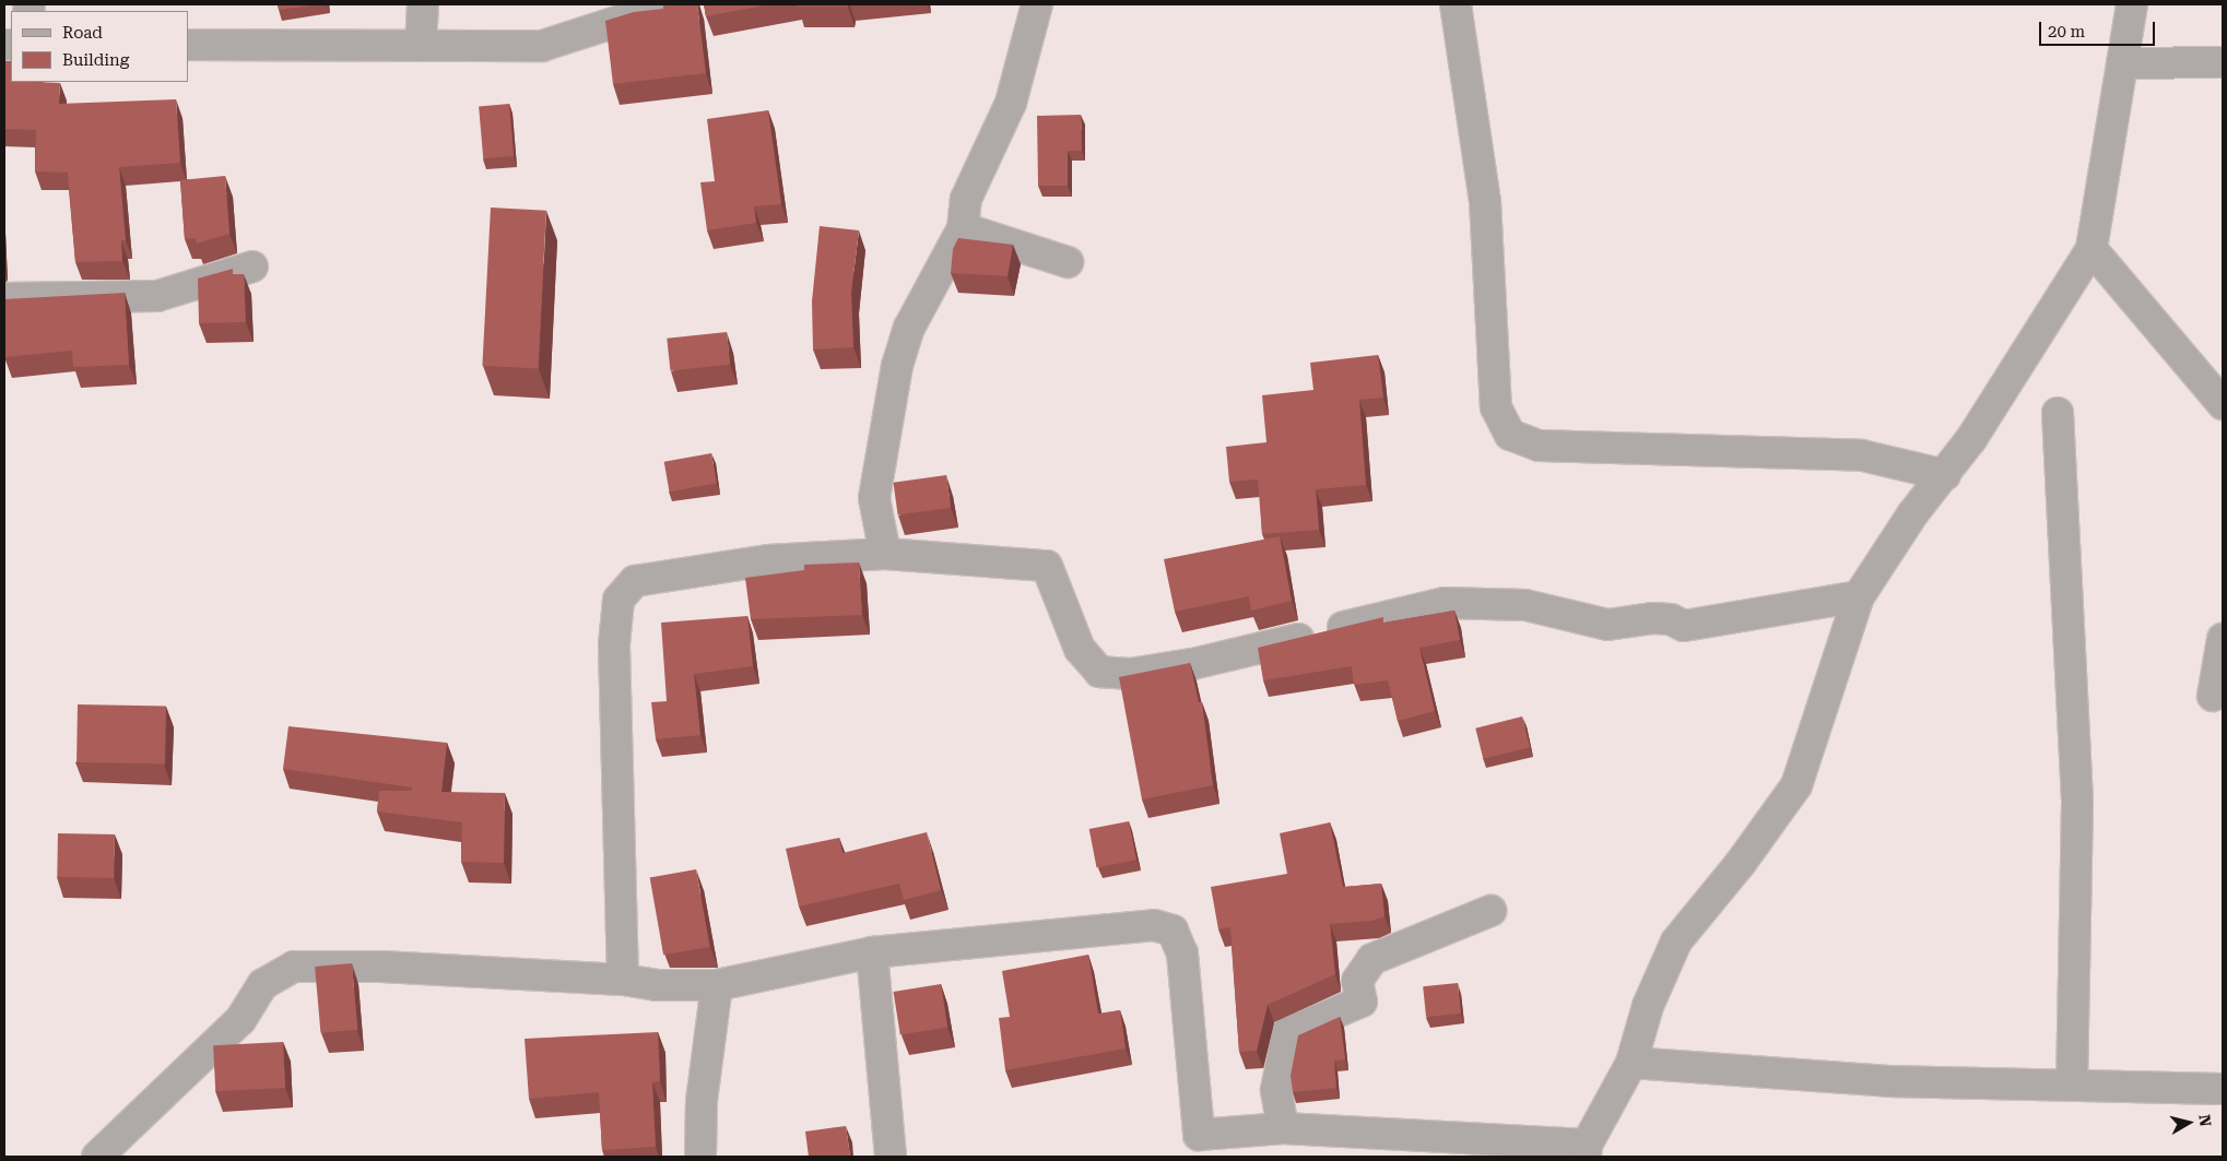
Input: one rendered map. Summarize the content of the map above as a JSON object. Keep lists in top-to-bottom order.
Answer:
{
  "legend": ["Road", "Building"],
  "scale_bar": "20 m",
  "north": "right"
}
